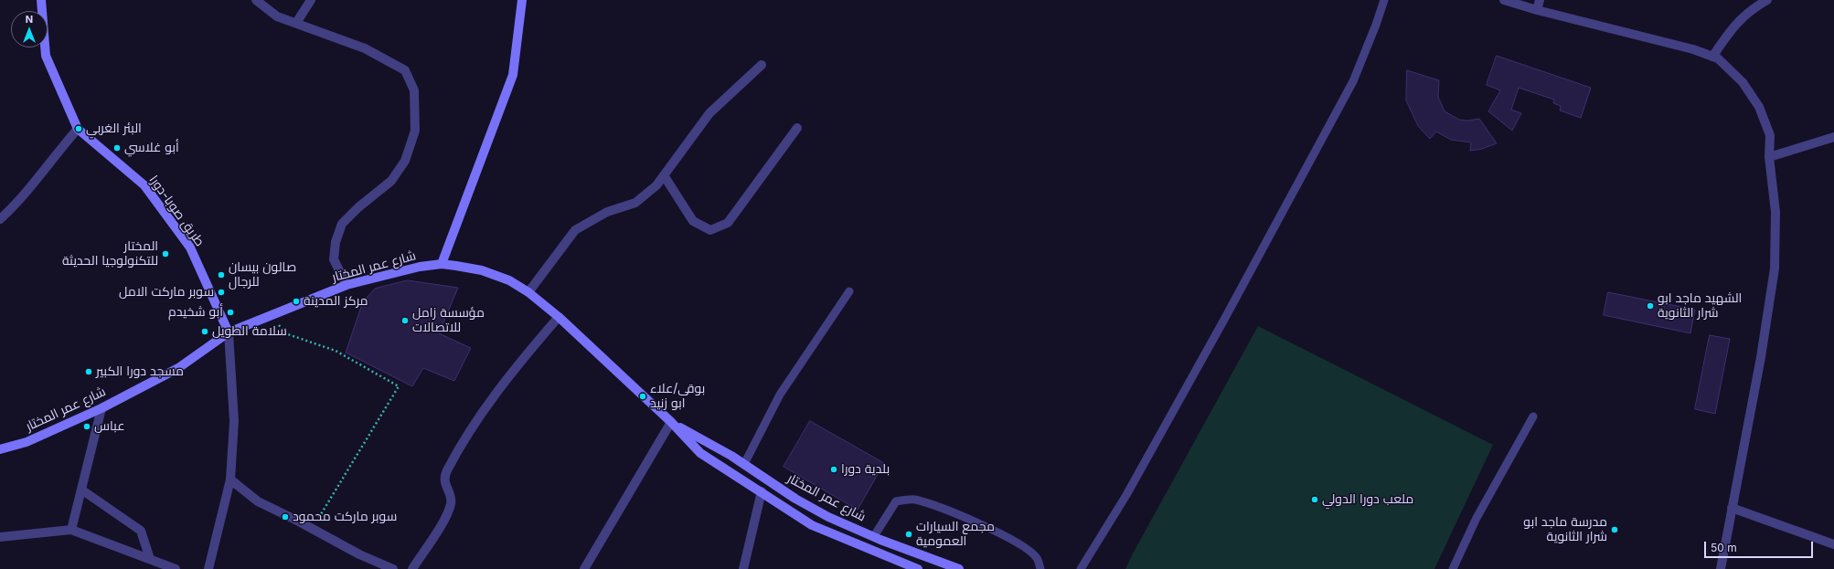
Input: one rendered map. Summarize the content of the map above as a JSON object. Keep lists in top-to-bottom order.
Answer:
{
  "streets": {
    "main road": ["طريق صوبا-دورا", "شارع عمر المختار"]
  },
  "crossings": [
    ["طريق صوبا-دورا", "شارع عمر المختار"]
  ],
  "places": [
    "البئر الغربي",
    "أبو غلاسي",
    "المختار للتكنولوجيا الحديثة",
    "صالون بيسان للرجال",
    "سوبر ماركت الامل",
    "مركز المدينة",
    "الشهيد ماجد ابو شرار الثانوية",
    "أبو شخيدم",
    "مؤسسة زامل للاتصالات",
    "سلامة الطويل",
    "مسجد دورا الكبير",
    "بوقي/علاء ابو زنيد",
    "عباس",
    "بلدية دورا",
    "ملعب دورا الدولي",
    "سوبر ماركت محمود",
    "مدرسة ماجد ابو شرار الثانوية",
    "مجمع السيارات العمومية"
  ],
  "scale_bar": "50 m",
  "north": "top"
}
